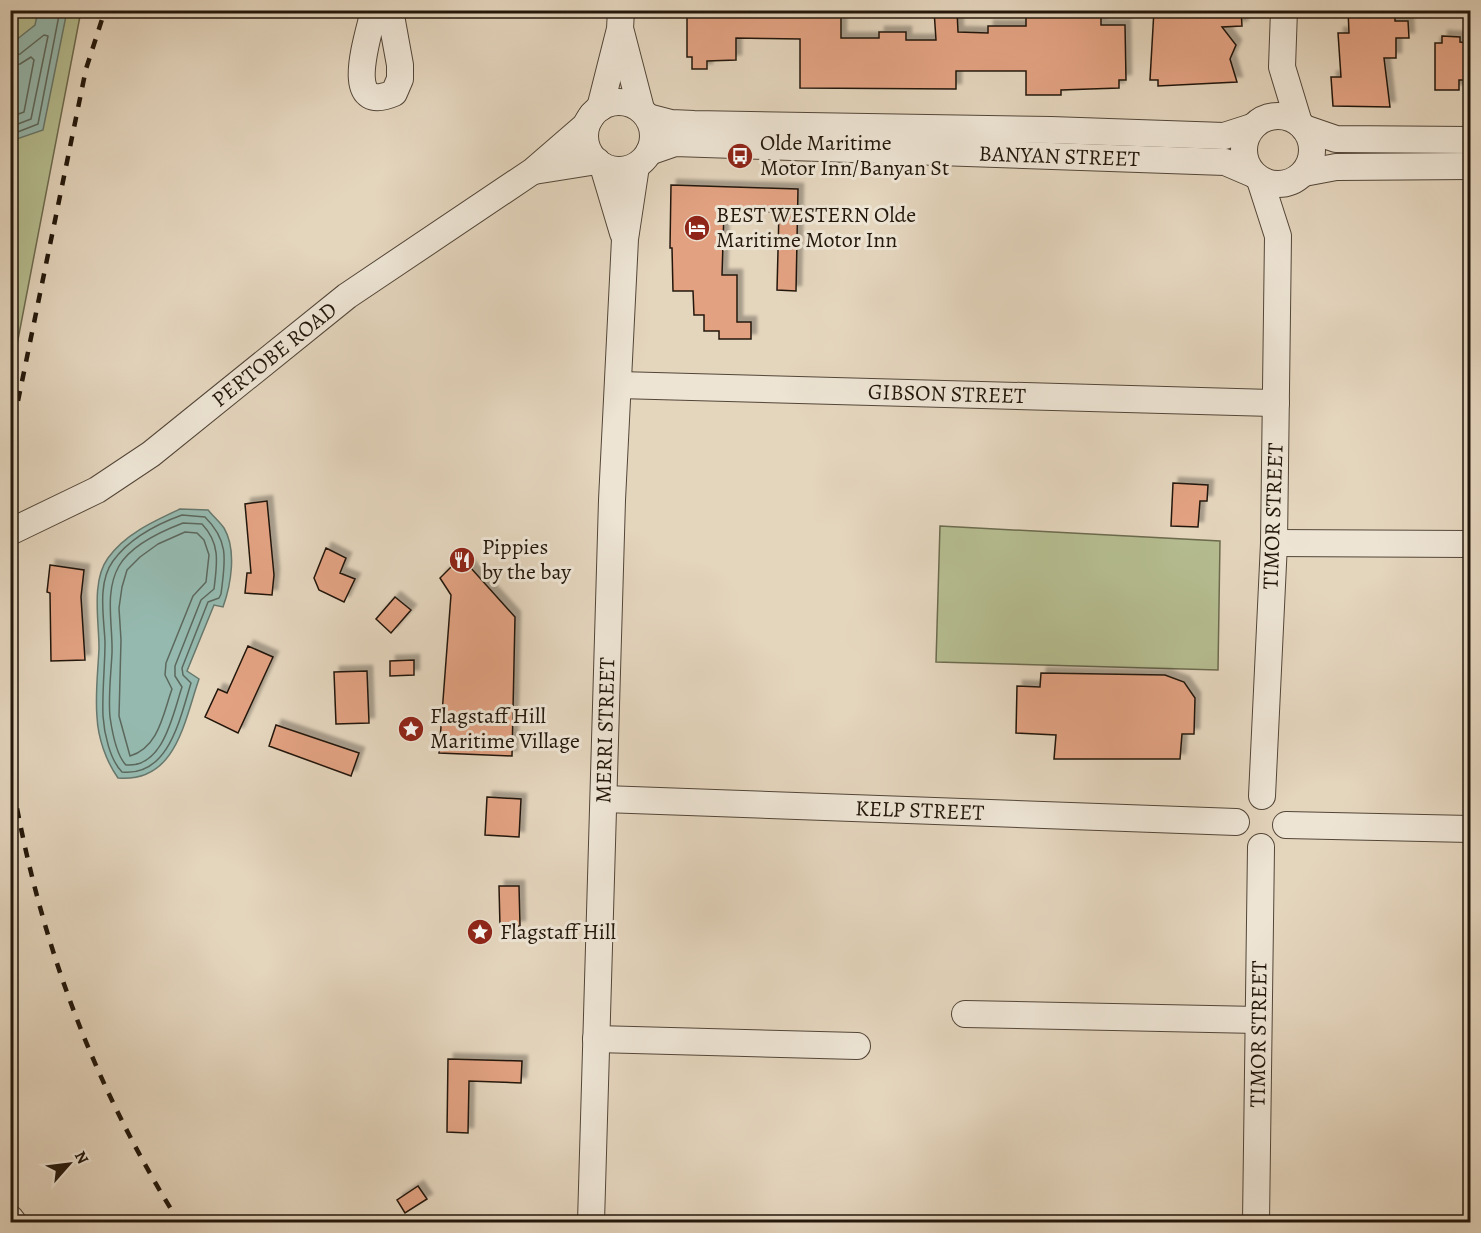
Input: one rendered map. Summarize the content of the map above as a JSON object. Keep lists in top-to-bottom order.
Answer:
{
  "streets": {
    "street": [
      "BANYAN STREET",
      "PERTOBE ROAD",
      "GIBSON STREET",
      "TIMOR STREET",
      "MERRI STREET",
      "KELP STREET"
    ]
  },
  "crossings": [
    ["BANYAN STREET", "PERTOBE ROAD"],
    ["BANYAN STREET", "TIMOR STREET"],
    ["BANYAN STREET", "MERRI STREET"],
    ["PERTOBE ROAD", "MERRI STREET"],
    ["GIBSON STREET", "TIMOR STREET"],
    ["GIBSON STREET", "MERRI STREET"],
    ["TIMOR STREET", "KELP STREET"],
    ["MERRI STREET", "KELP STREET"]
  ],
  "places": {
    "bus stop": ["Olde Maritime Motor Inn/Banyan St"],
    "hotel": ["BEST WESTERN Olde Maritime Motor Inn"],
    "restaurant": ["Pippies by the bay"],
    "place": ["Flagstaff Hill Maritime Village", "Flagstaff Hill"]
  },
  "north": "top right"
}
